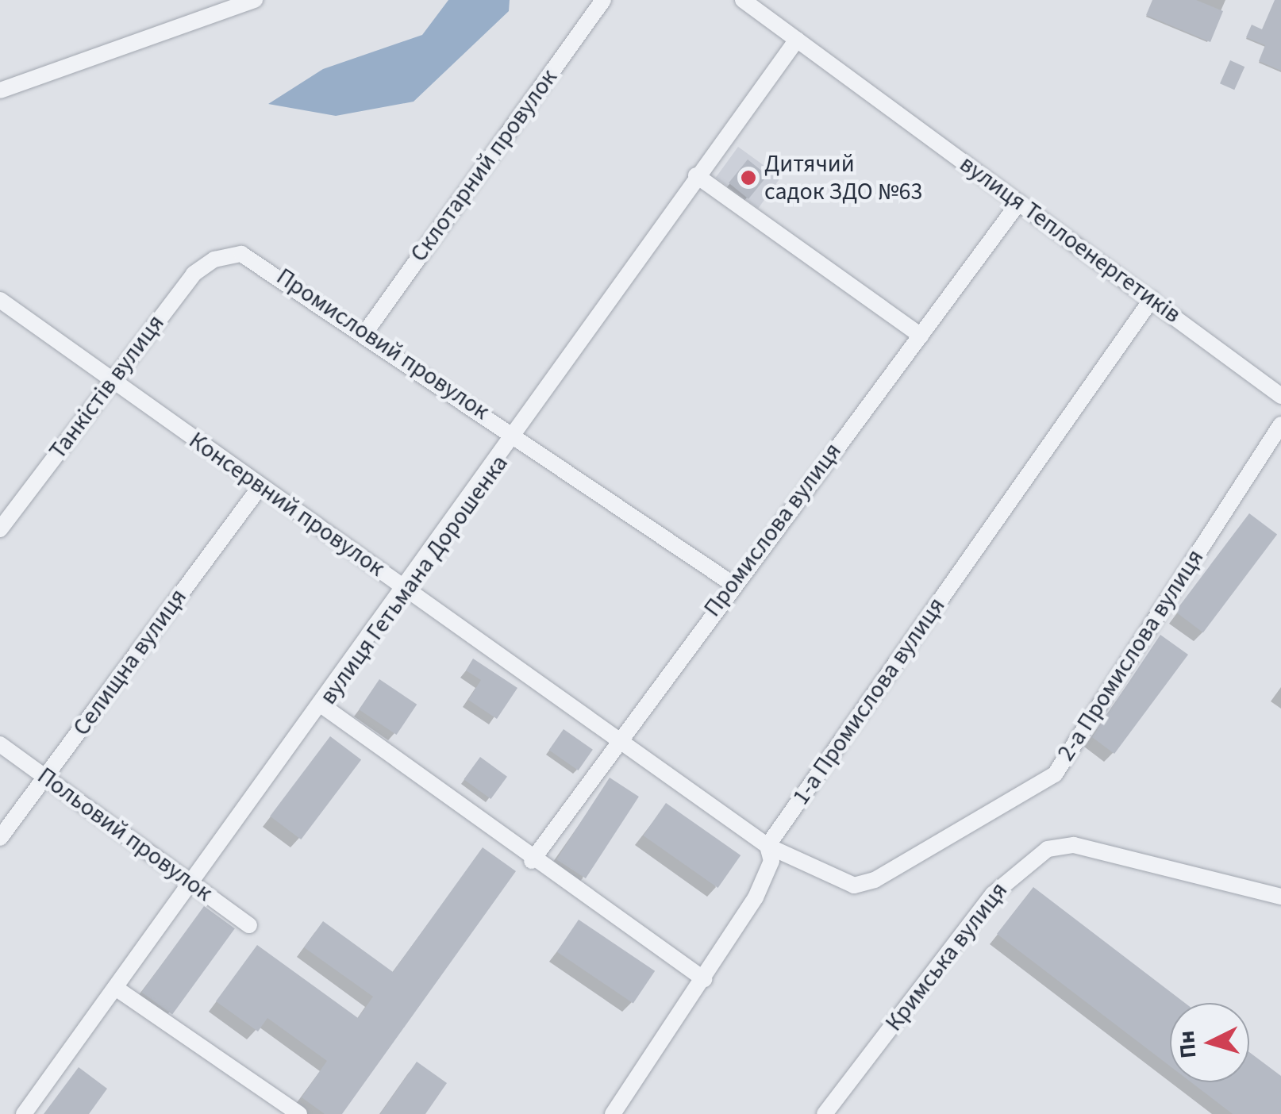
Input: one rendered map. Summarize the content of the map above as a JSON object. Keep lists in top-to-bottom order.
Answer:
{
  "streets": {
    "street": [
      "Склотарний провулок",
      "вулиця Теплоенергетиків",
      "Промисловий провулок",
      "Танкістів вулиця",
      "Консервний провулок",
      "Промислова вулиця",
      "вулиця Гетьмана Дорошенка",
      "2-а Промислова вулиця",
      "Селищна вулиця",
      "1-а Промислова вулиця",
      "Польовий провулок",
      "Кримська вулиця"
    ]
  },
  "crossings": [
    ["Склотарний провулок", "Промисловий провулок"],
    ["вулиця Теплоенергетиків", "Промислова вулиця"],
    ["вулиця Теплоенергетиків", "вулиця Гетьмана Дорошенка"],
    ["вулиця Теплоенергетиків", "1-а Промислова вулиця"],
    ["Промисловий провулок", "Танкістів вулиця"],
    ["Промисловий провулок", "Промислова вулиця"],
    ["Промисловий провулок", "вулиця Гетьмана Дорошенка"],
    ["Танкістів вулиця", "Консервний провулок"],
    ["Консервний провулок", "Промислова вулиця"],
    ["Консервний провулок", "вулиця Гетьмана Дорошенка"],
    ["Консервний провулок", "2-а Промислова вулиця"],
    ["Консервний провулок", "Селищна вулиця"],
    ["Консервний провулок", "1-а Промислова вулиця"],
    ["вулиця Гетьмана Дорошенка", "Польовий провулок"],
    ["2-а Промислова вулиця", "1-а Промислова вулиця"],
    ["Селищна вулиця", "Польовий провулок"]
  ],
  "places": ["Дитячий садок ЗДО №63"],
  "north": "left"
}
